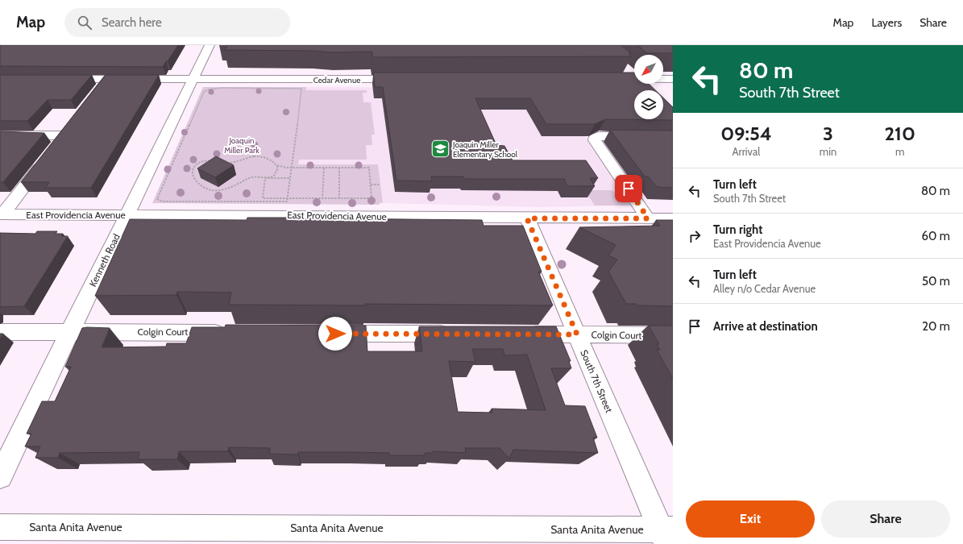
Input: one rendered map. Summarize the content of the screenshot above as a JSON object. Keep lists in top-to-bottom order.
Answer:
{
  "streets": {
    "street": [
      "Cedar Avenue",
      "East Providencia Avenue",
      "Kenneth Road",
      "Colgin Court",
      "South 7th Street",
      "Santa Anita Avenue"
    ]
  },
  "crossings": [
    ["Cedar Avenue", "Kenneth Road"],
    ["East Providencia Avenue", "Kenneth Road"],
    ["East Providencia Avenue", "South 7th Street"],
    ["Kenneth Road", "Colgin Court"],
    ["Colgin Court", "South 7th Street"],
    ["South 7th Street", "Santa Anita Avenue"]
  ],
  "parks": ["Joaquin Miller Park"],
  "places": {
    "school or university": ["Joaquin Miller Elementary School"]
  },
  "north": "bottom left",
  "page": {
    "header": "Map",
    "search": "Search here",
    "nav": ["Map", "Layers", "Share"],
    "turn": ["80 m", "South 7th Street"],
    "eta": [
      "09:54",
      "Arrival",
      "3",
      "min",
      "210",
      "m"
    ],
    "list": [
      {
        "name": "Turn left",
        "note": "South 7th Street",
        "value": "80 m"
      },
      {
        "name": "Turn right",
        "note": "East Providencia Avenue",
        "value": "60 m"
      },
      {
        "name": "Turn left",
        "note": "Alley n/o Cedar Avenue",
        "value": "50 m"
      },
      {
        "name": "Arrive at destination",
        "value": "20 m"
      }
    ],
    "buttons": ["Exit", "Share"]
  }
}
